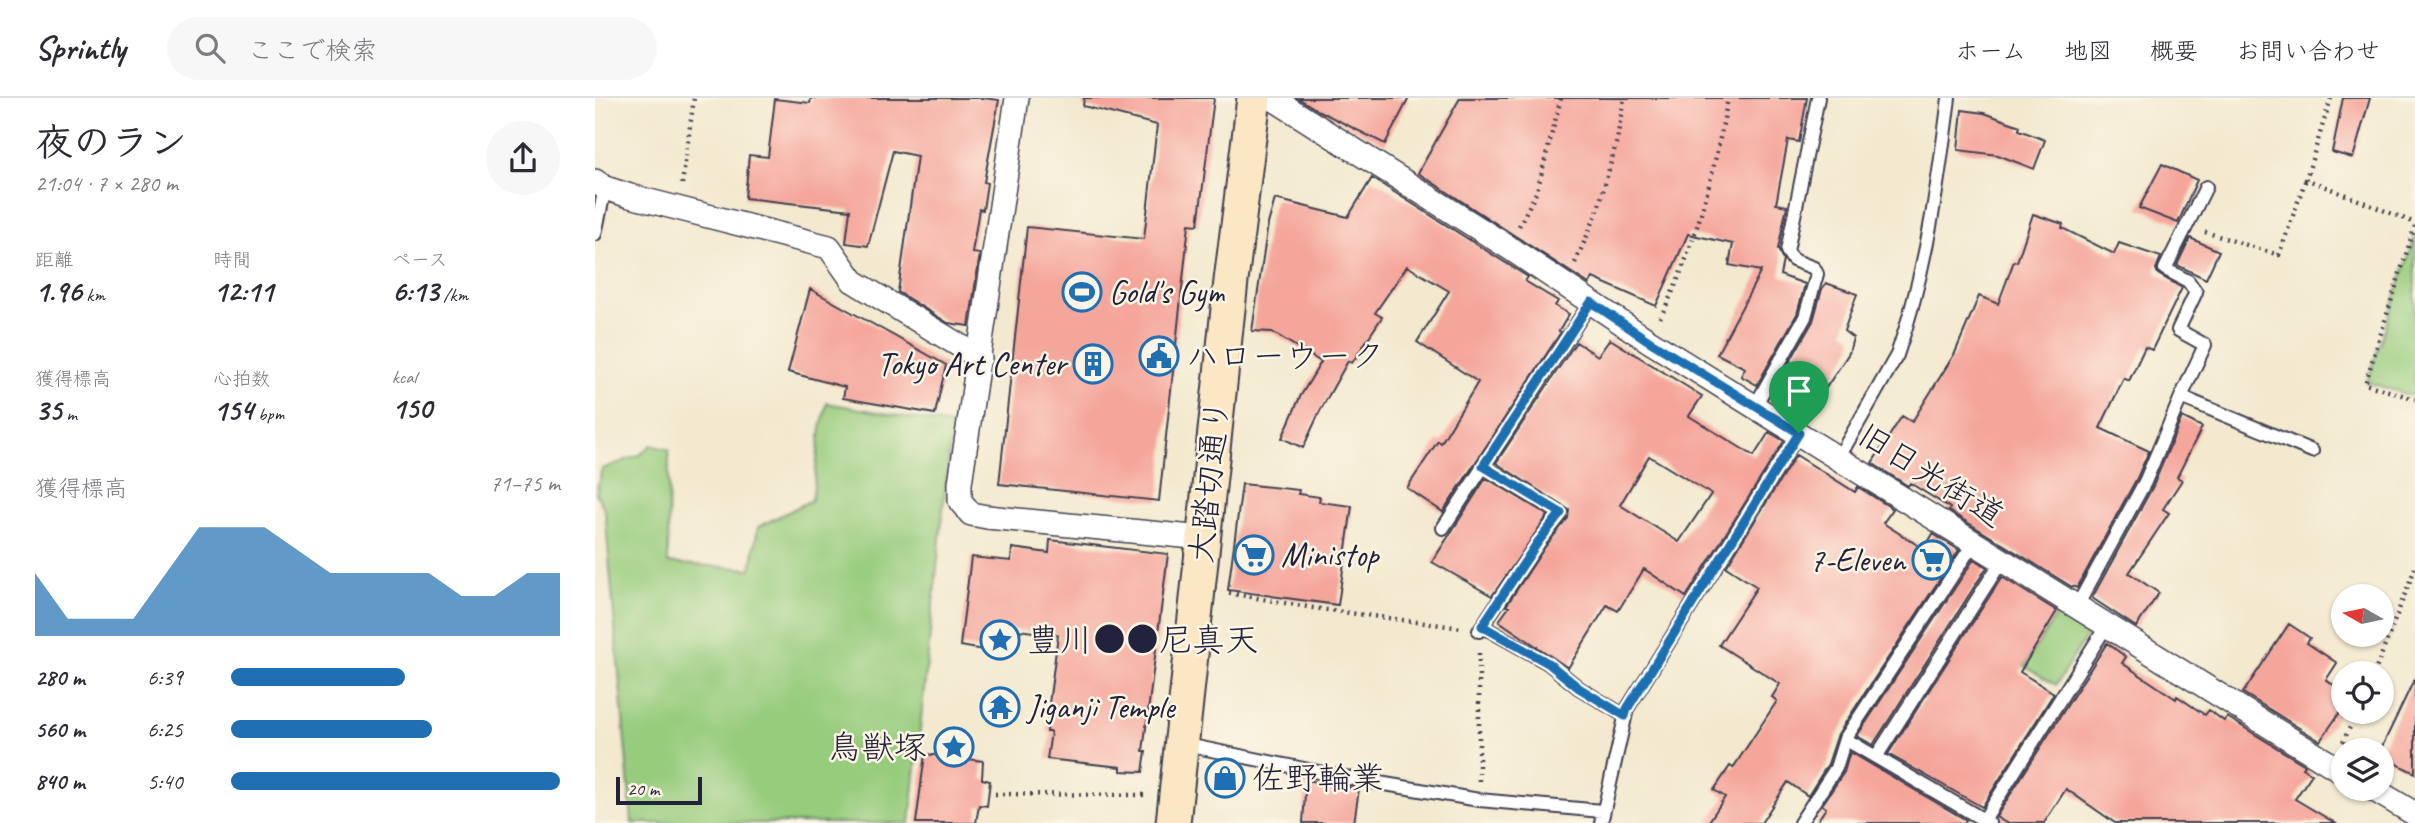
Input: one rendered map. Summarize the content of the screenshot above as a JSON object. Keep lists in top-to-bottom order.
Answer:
{
  "streets": {
    "street": ["旧日光街道", "大踏切通り"]
  },
  "places": {
    "sports": ["Gold's Gym"],
    "public building": ["ハローウーク"],
    "building": ["Tokyo Art Center"],
    "supermarket": ["Ministop", "7-Eleven"],
    "place": ["豊川●●尼真天", "鳥獣塚"],
    "temple": ["Jiganji Temple"],
    "shop": ["佐野輪業"]
  },
  "scale_bar": "20 m",
  "north": "left",
  "page": {
    "header": "Sprintly",
    "search": "ここで検索",
    "nav": [
      "ホーム",
      "地図",
      "概要",
      "お問い合わせ"
    ],
    "heading": ["夜のラン", "21:04 · 7 × 280 m"],
    "stats": [
      ["距離", "1.96 km"],
      ["時間", "12:11"],
      ["ペース", "6:13 /km"],
      ["獲得標高", "35 m"],
      ["心拍数", "154 bpm"],
      ["kcal", "150"]
    ],
    "chart": ["獲得標高", "71–75 m"],
    "list": [
      {
        "name": "280 m",
        "note": "6:39"
      },
      {
        "name": "560 m",
        "note": "6:25"
      },
      {
        "name": "840 m",
        "note": "5:40"
      }
    ],
    "scale": "20 m"
  }
}
